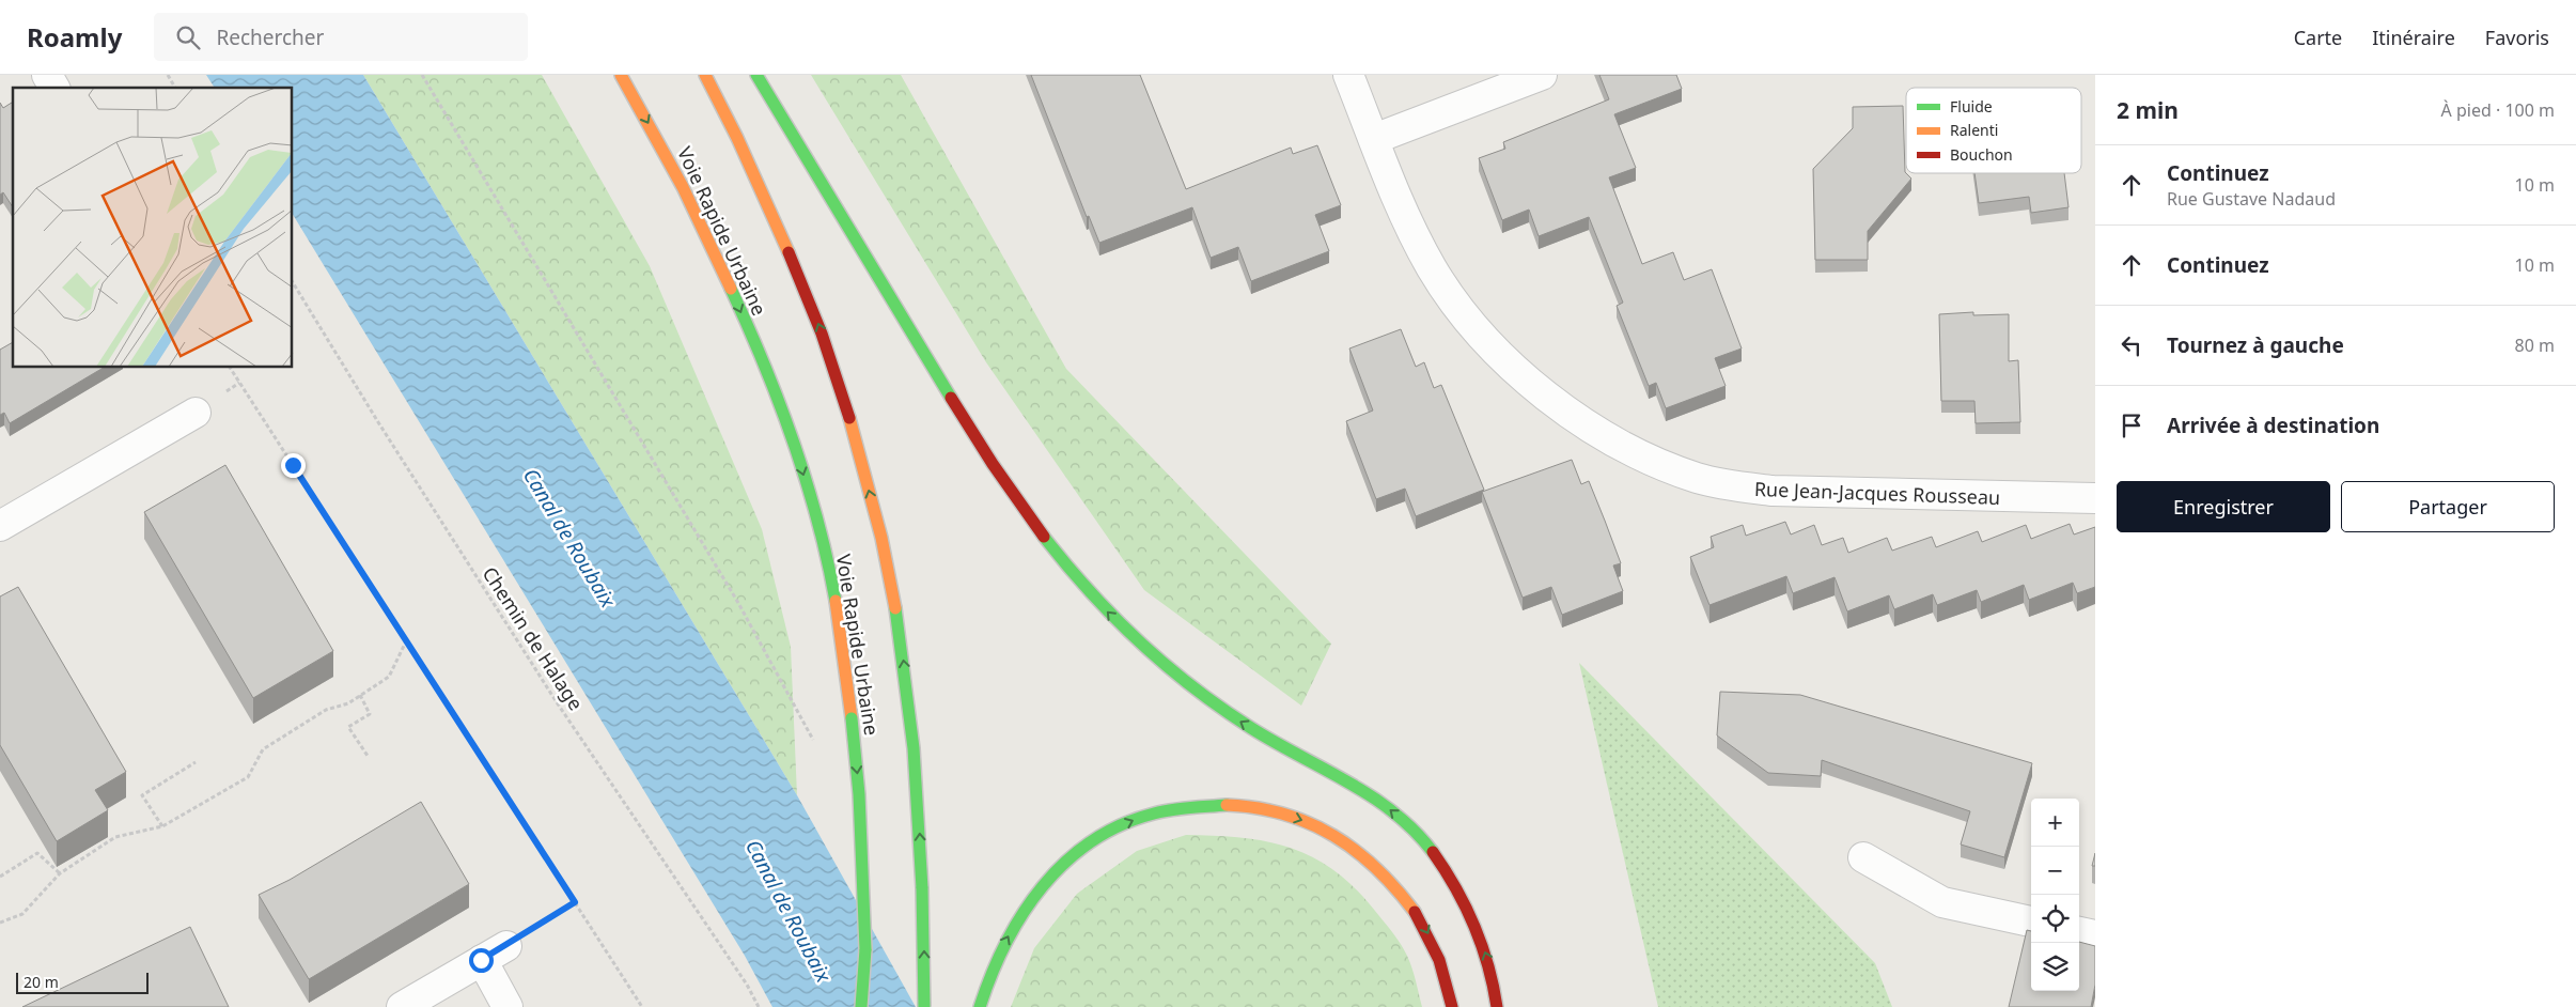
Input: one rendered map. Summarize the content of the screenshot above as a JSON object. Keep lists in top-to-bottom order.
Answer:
{
  "streets": {
    "highway": ["Voie Rapide Urbaine"],
    "street": ["Rue Jean-Jacques Rousseau"],
    "path": ["Chemin de Halage"]
  },
  "water": ["Canal de Roubaix"],
  "legend": ["Fluide", "Ralenti", "Bouchon"],
  "scale_bar": "20 m",
  "page": {
    "header": "Roamly",
    "search": "Rechercher",
    "nav": ["Carte", "Itinéraire", "Favoris"],
    "heading": ["2 min", "À pied · 100 m"],
    "list": [
      ["Continuez", "Rue Gustave Nadaud", "10 m"],
      ["Continuez", "10 m"],
      ["Tournez à gauche", "80 m"],
      "Arrivée à destination"
    ],
    "buttons": ["Enregistrer", "Partager"],
    "map_buttons": ["+", "−"],
    "scale": "20 m"
  }
}
